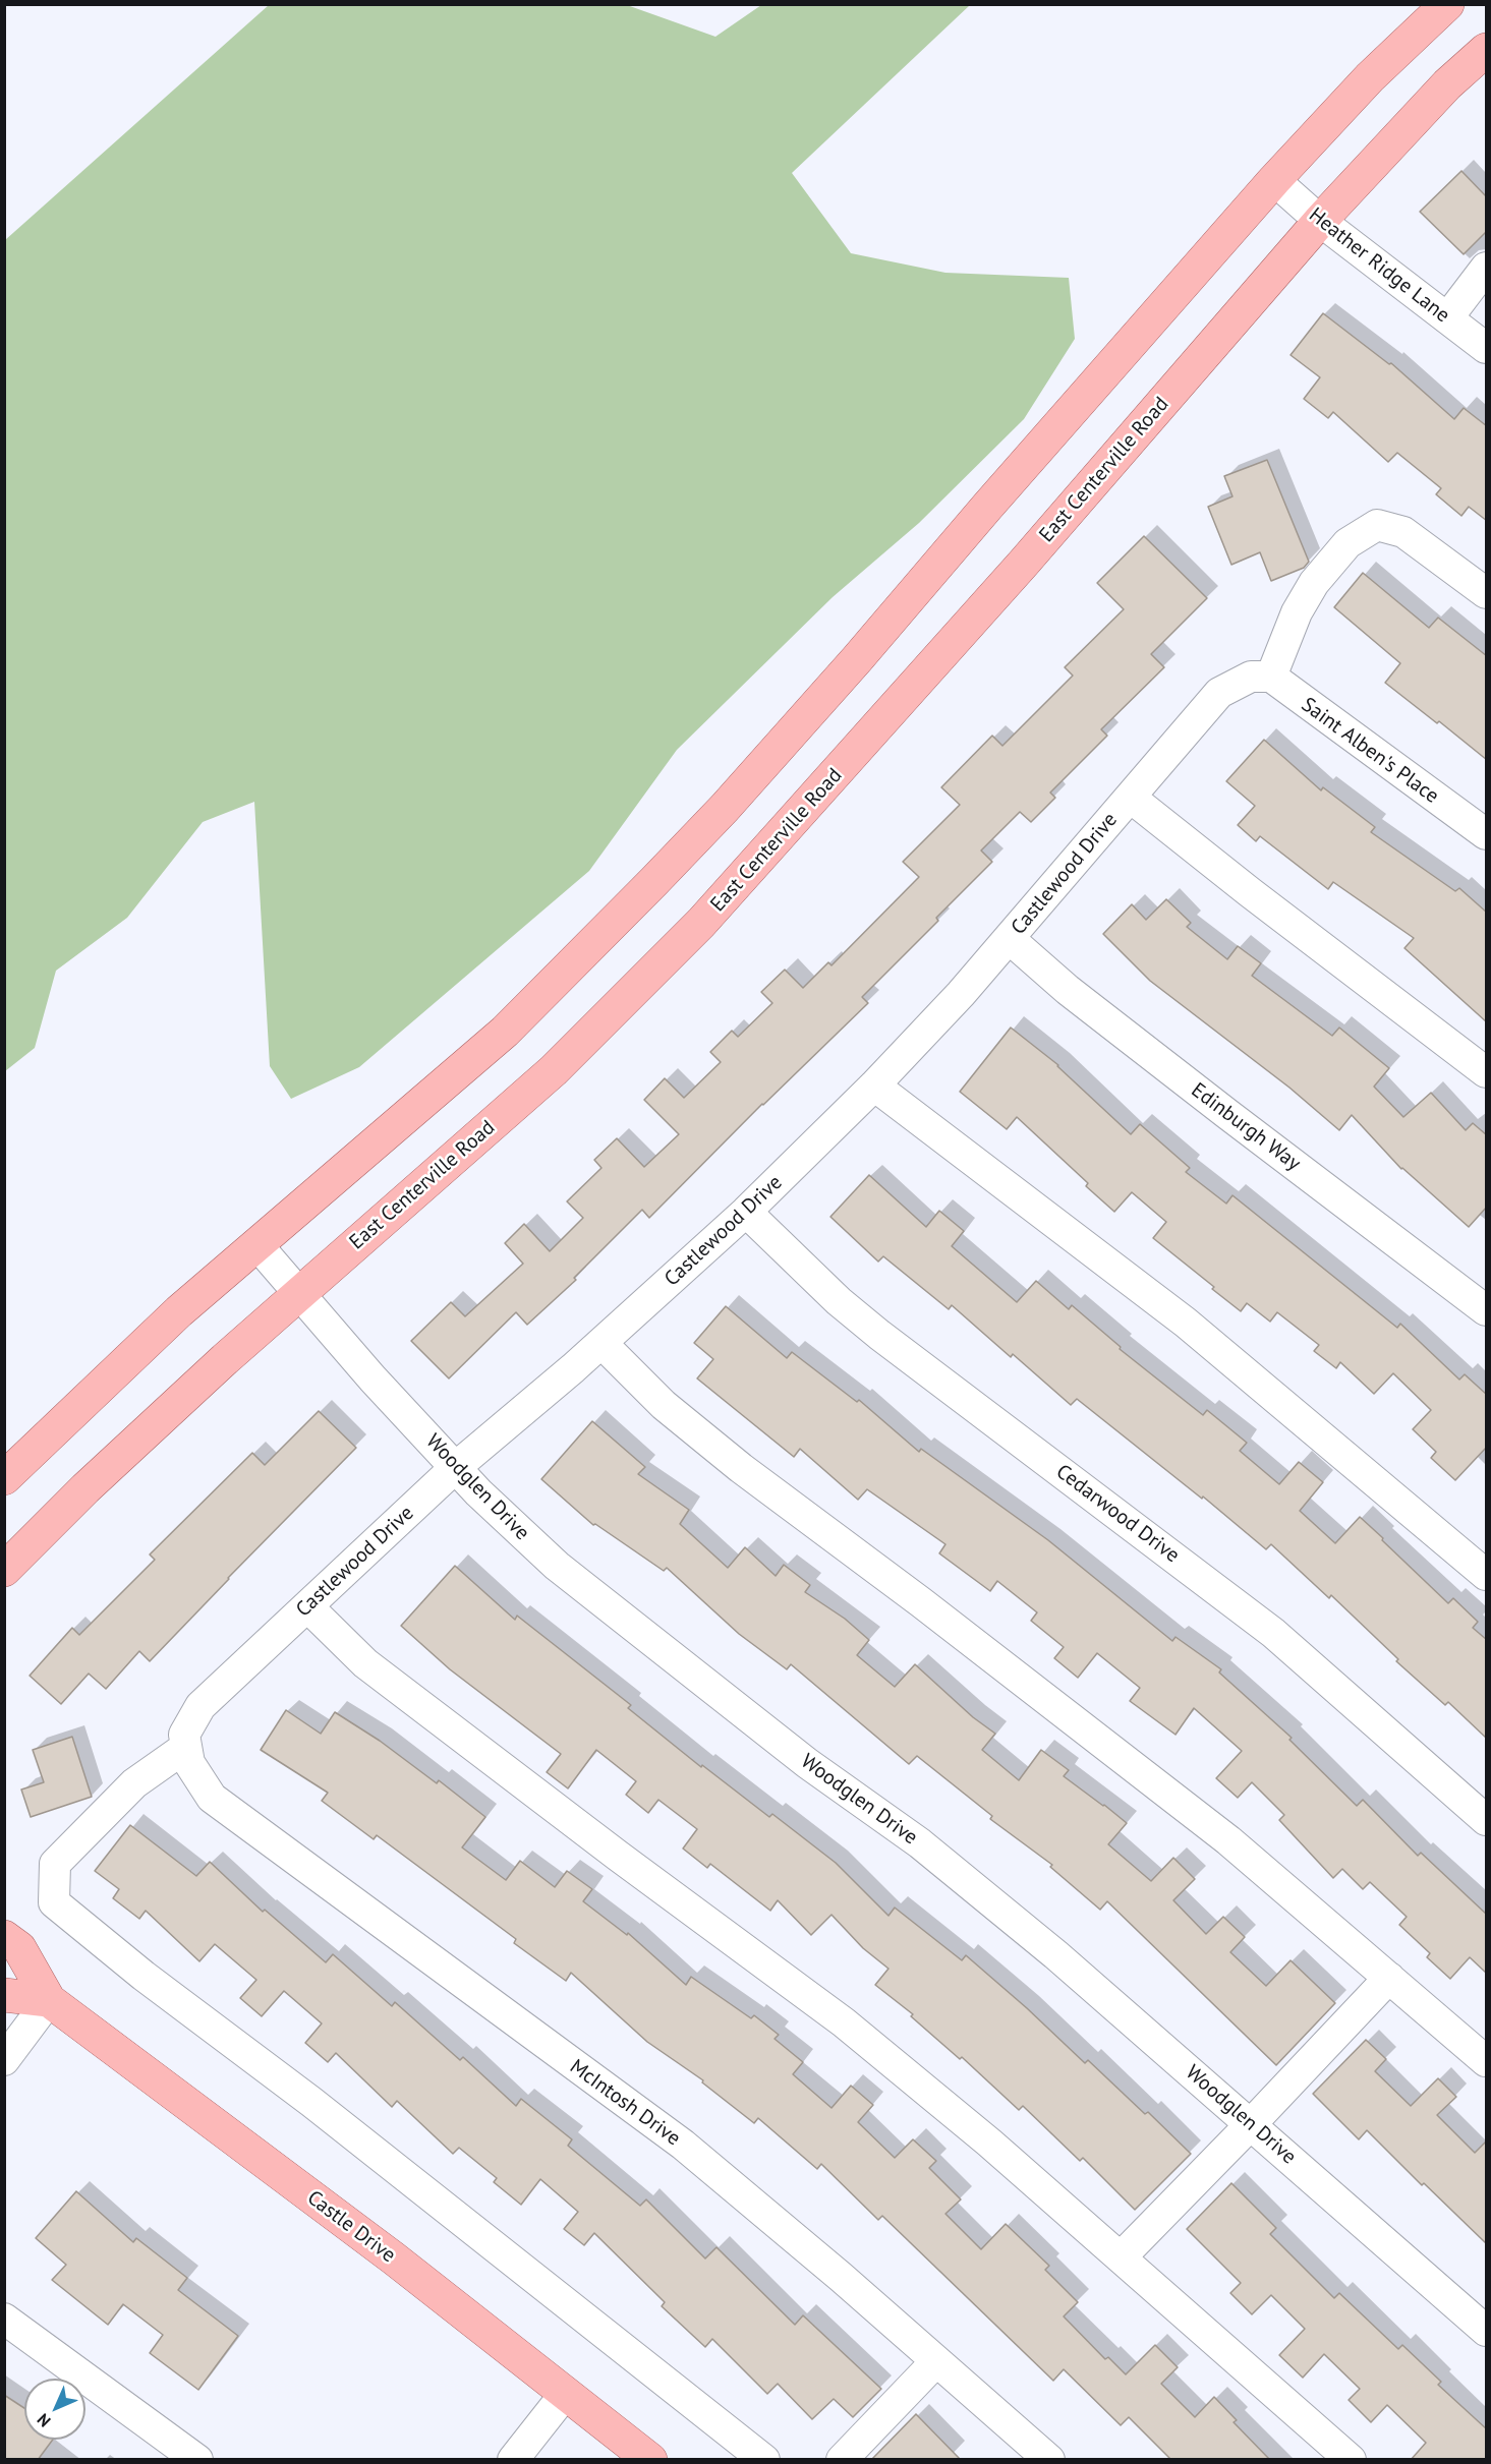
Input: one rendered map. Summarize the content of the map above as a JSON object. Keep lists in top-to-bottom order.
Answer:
{
  "streets": {
    "main road": ["East Centerville Road", "Castle Drive"],
    "street": [
      "Heather Ridge Lane",
      "Saint Alben's Place",
      "Castlewood Drive",
      "Edinburgh Way",
      "Woodglen Drive",
      "Cedarwood Drive",
      "McIntosh Drive"
    ]
  },
  "crossings": [
    ["Heather Ridge Lane", "East Centerville Road"],
    ["East Centerville Road", "Woodglen Drive"],
    ["Saint Alben's Place", "Castlewood Drive"],
    ["Castlewood Drive", "Edinburgh Way"],
    ["Castlewood Drive", "Woodglen Drive"],
    ["Castlewood Drive", "Cedarwood Drive"],
    ["Castlewood Drive", "McIntosh Drive"]
  ],
  "north": "bottom left"
}
